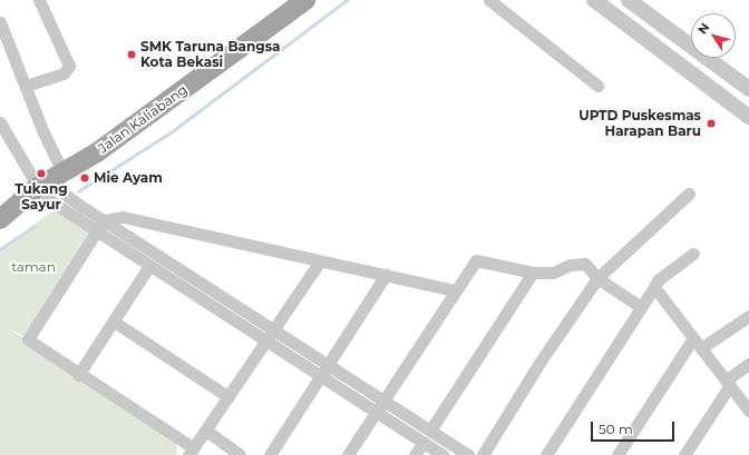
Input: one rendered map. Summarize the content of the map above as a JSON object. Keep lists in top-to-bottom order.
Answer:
{
  "streets": {
    "main road": ["Jalan Kaliabang"]
  },
  "parks": ["taman"],
  "places": [
    "SMK Taruna Bangsa Kota Bekasi",
    "UPTD Puskesmas Harapan Baru",
    "Tukang Sayur",
    "Mie Ayam"
  ],
  "scale_bar": "50 m",
  "north": "top left"
}
